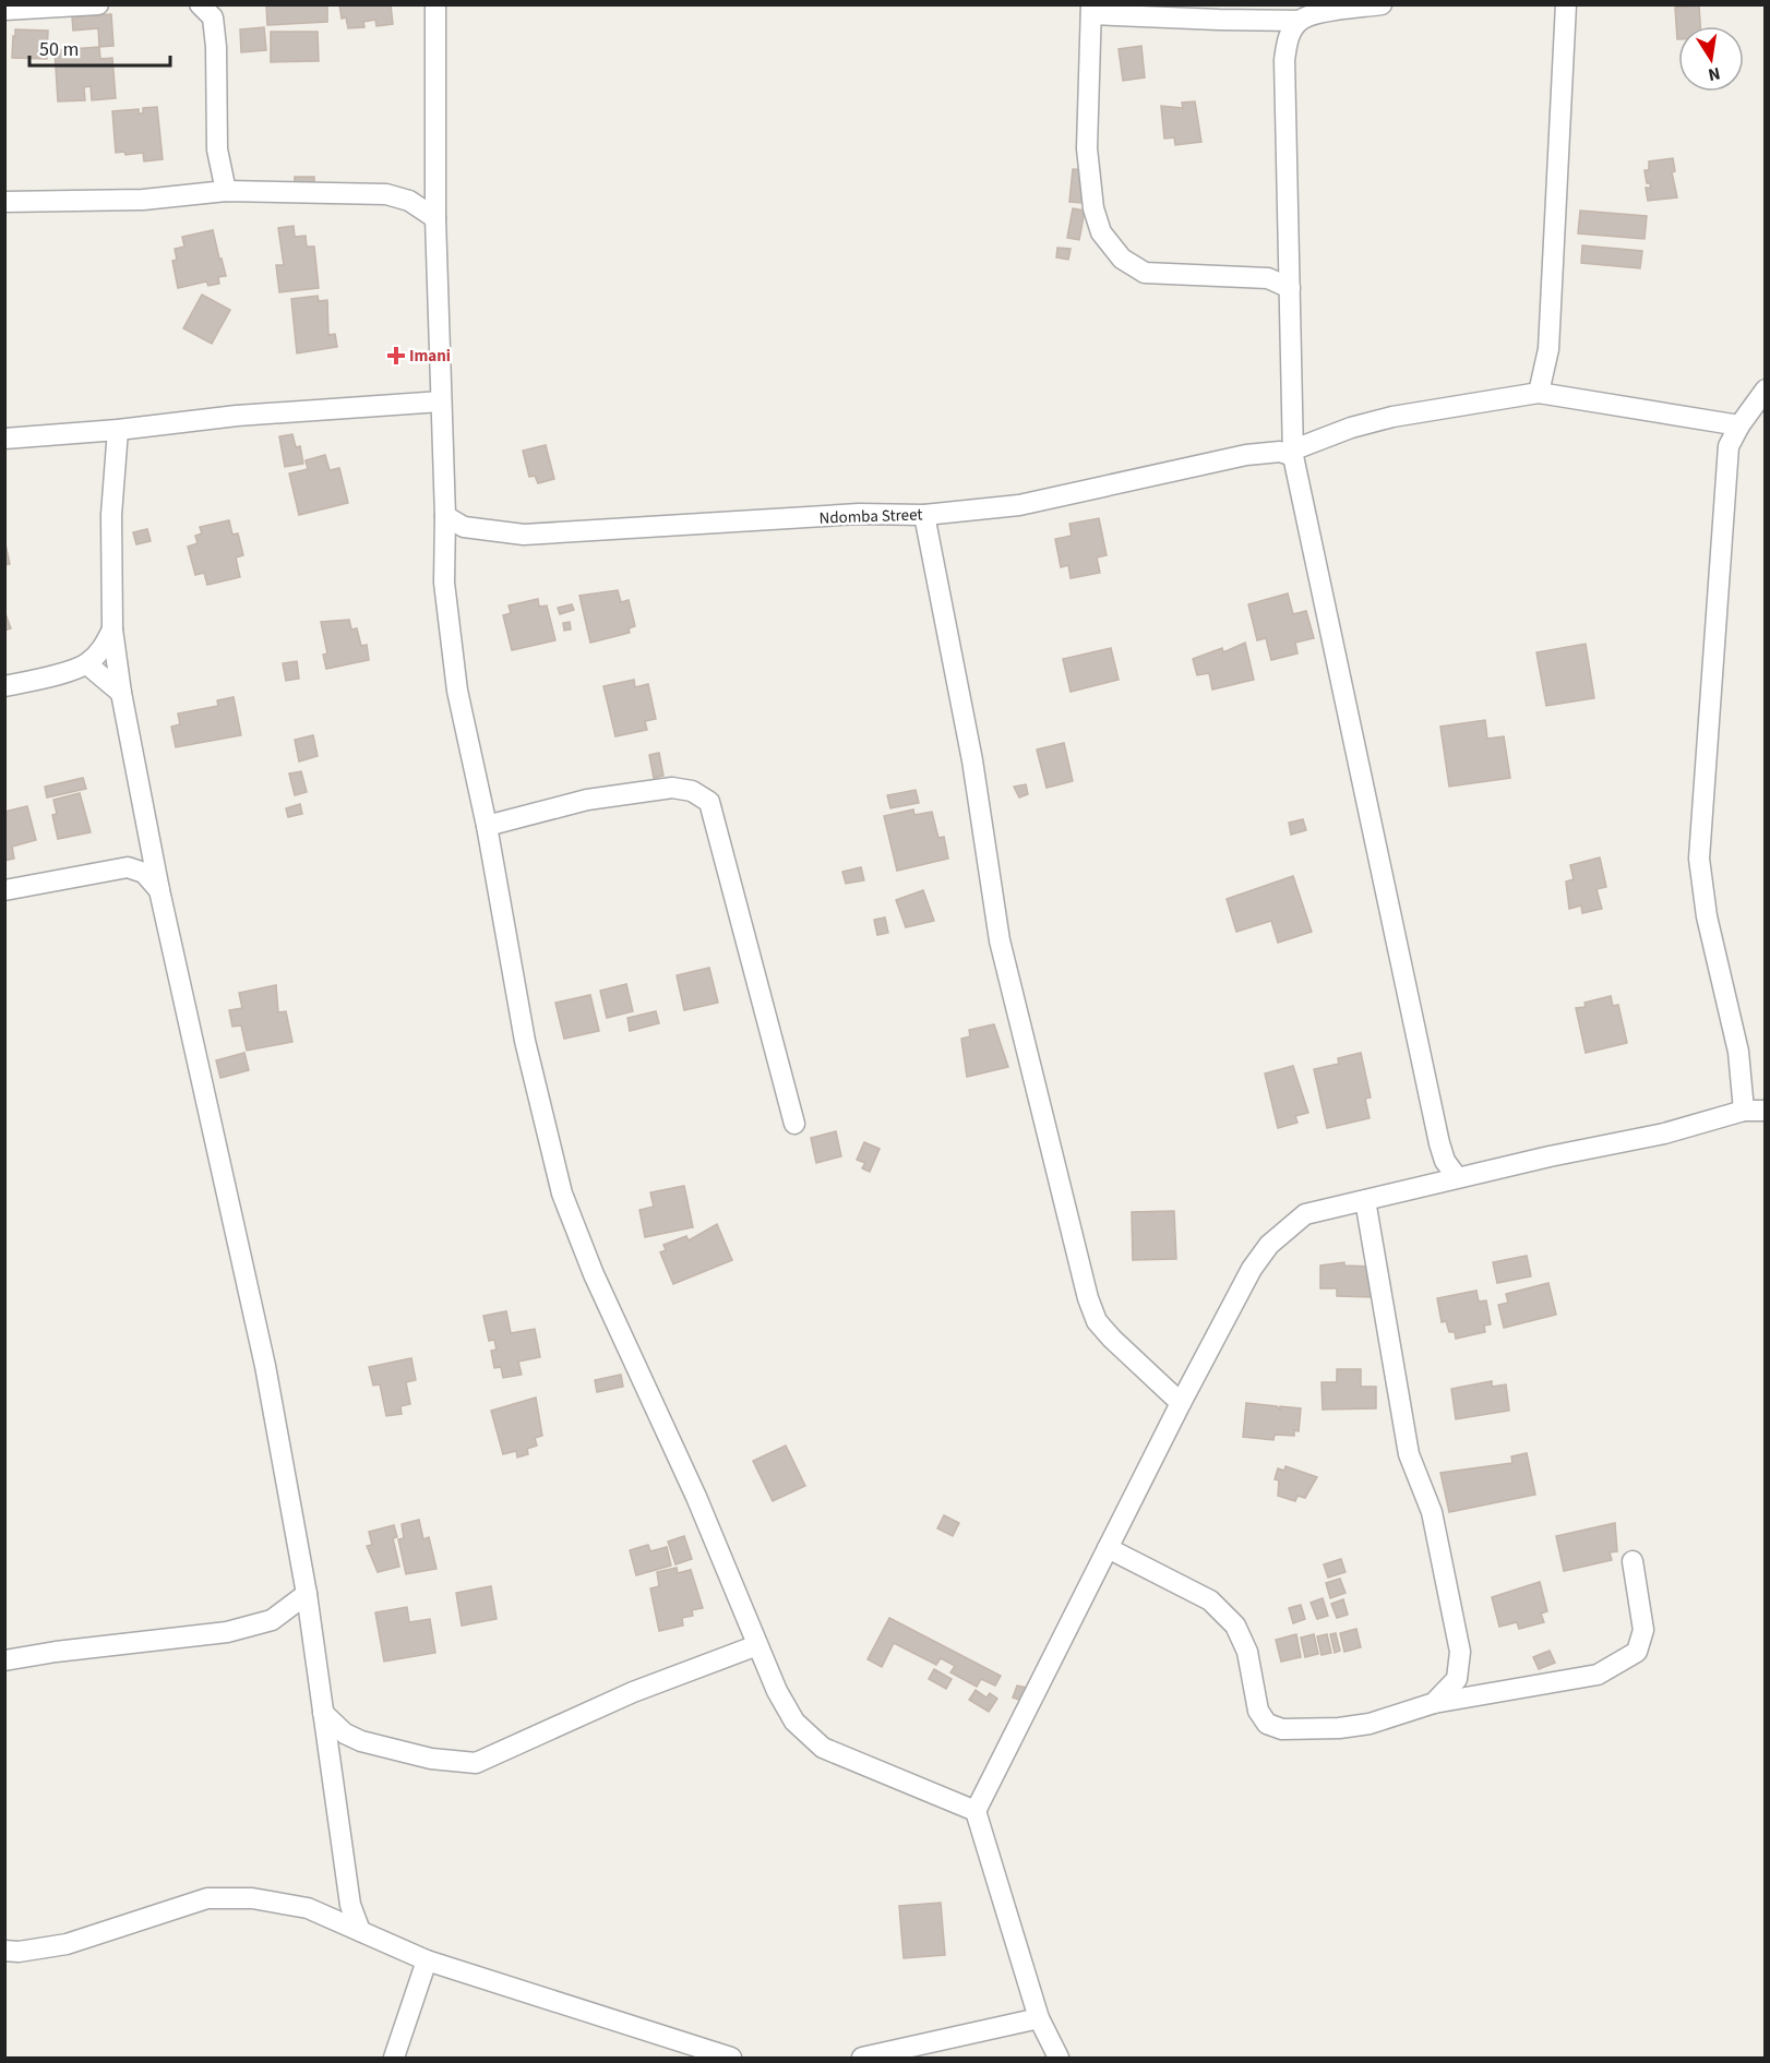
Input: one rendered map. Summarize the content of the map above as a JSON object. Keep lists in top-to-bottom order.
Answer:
{
  "streets": {
    "street": ["Ndomba Street"]
  },
  "places": {
    "health": ["Imani"]
  },
  "scale_bar": "50 m",
  "north": "bottom"
}
